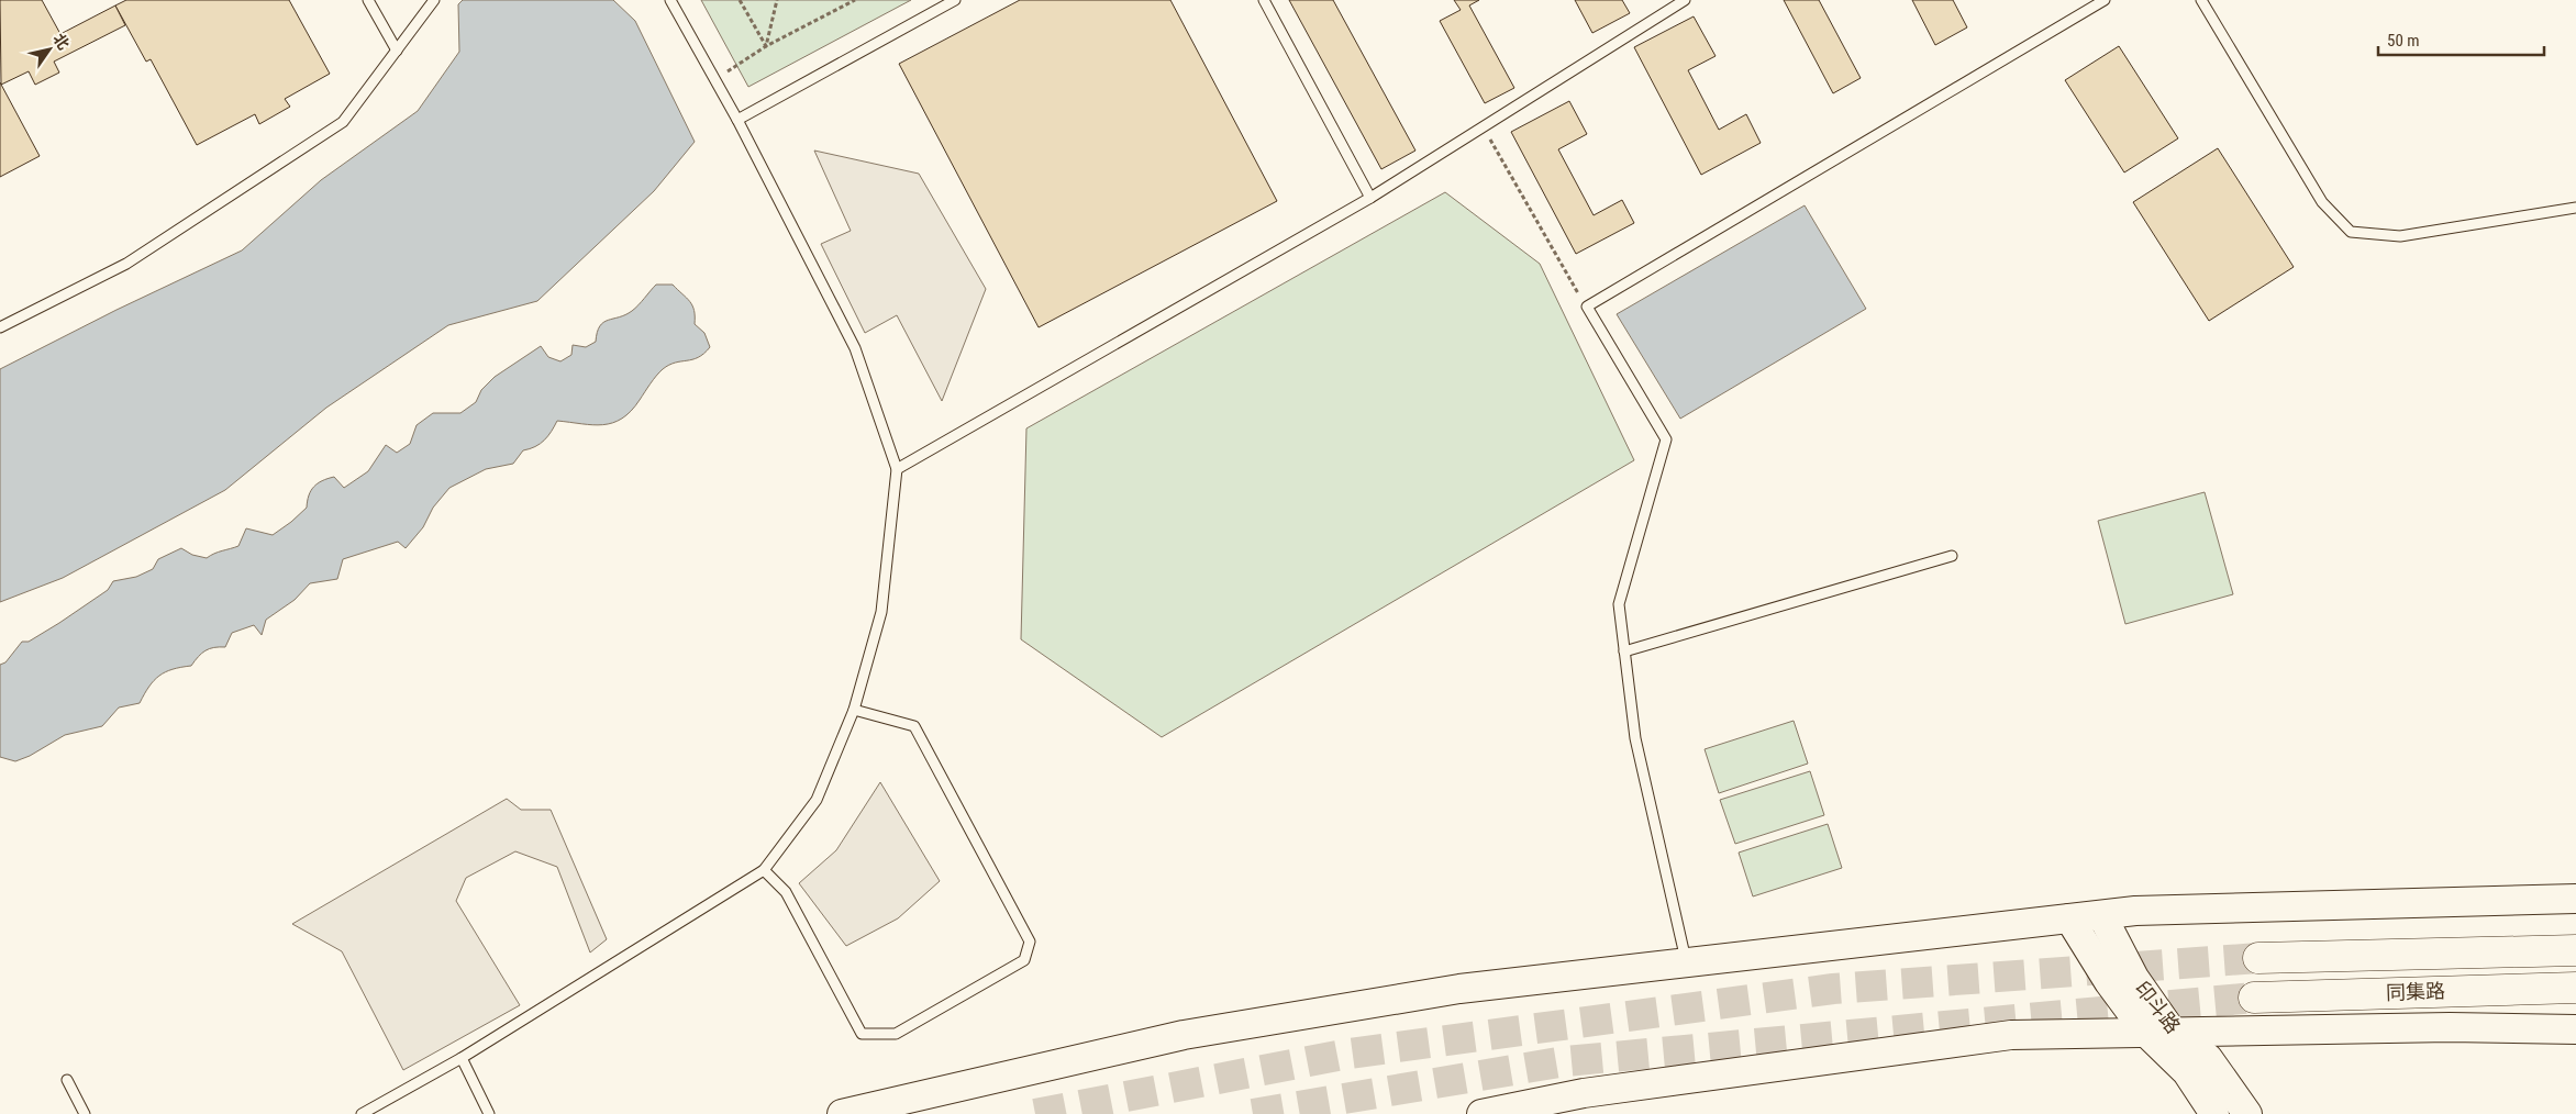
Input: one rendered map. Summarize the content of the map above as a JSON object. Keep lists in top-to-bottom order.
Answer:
{
  "streets": {
    "highway": ["同集路"],
    "main road": ["印斗路"]
  },
  "scale_bar": "50 m",
  "north": "top right"
}
